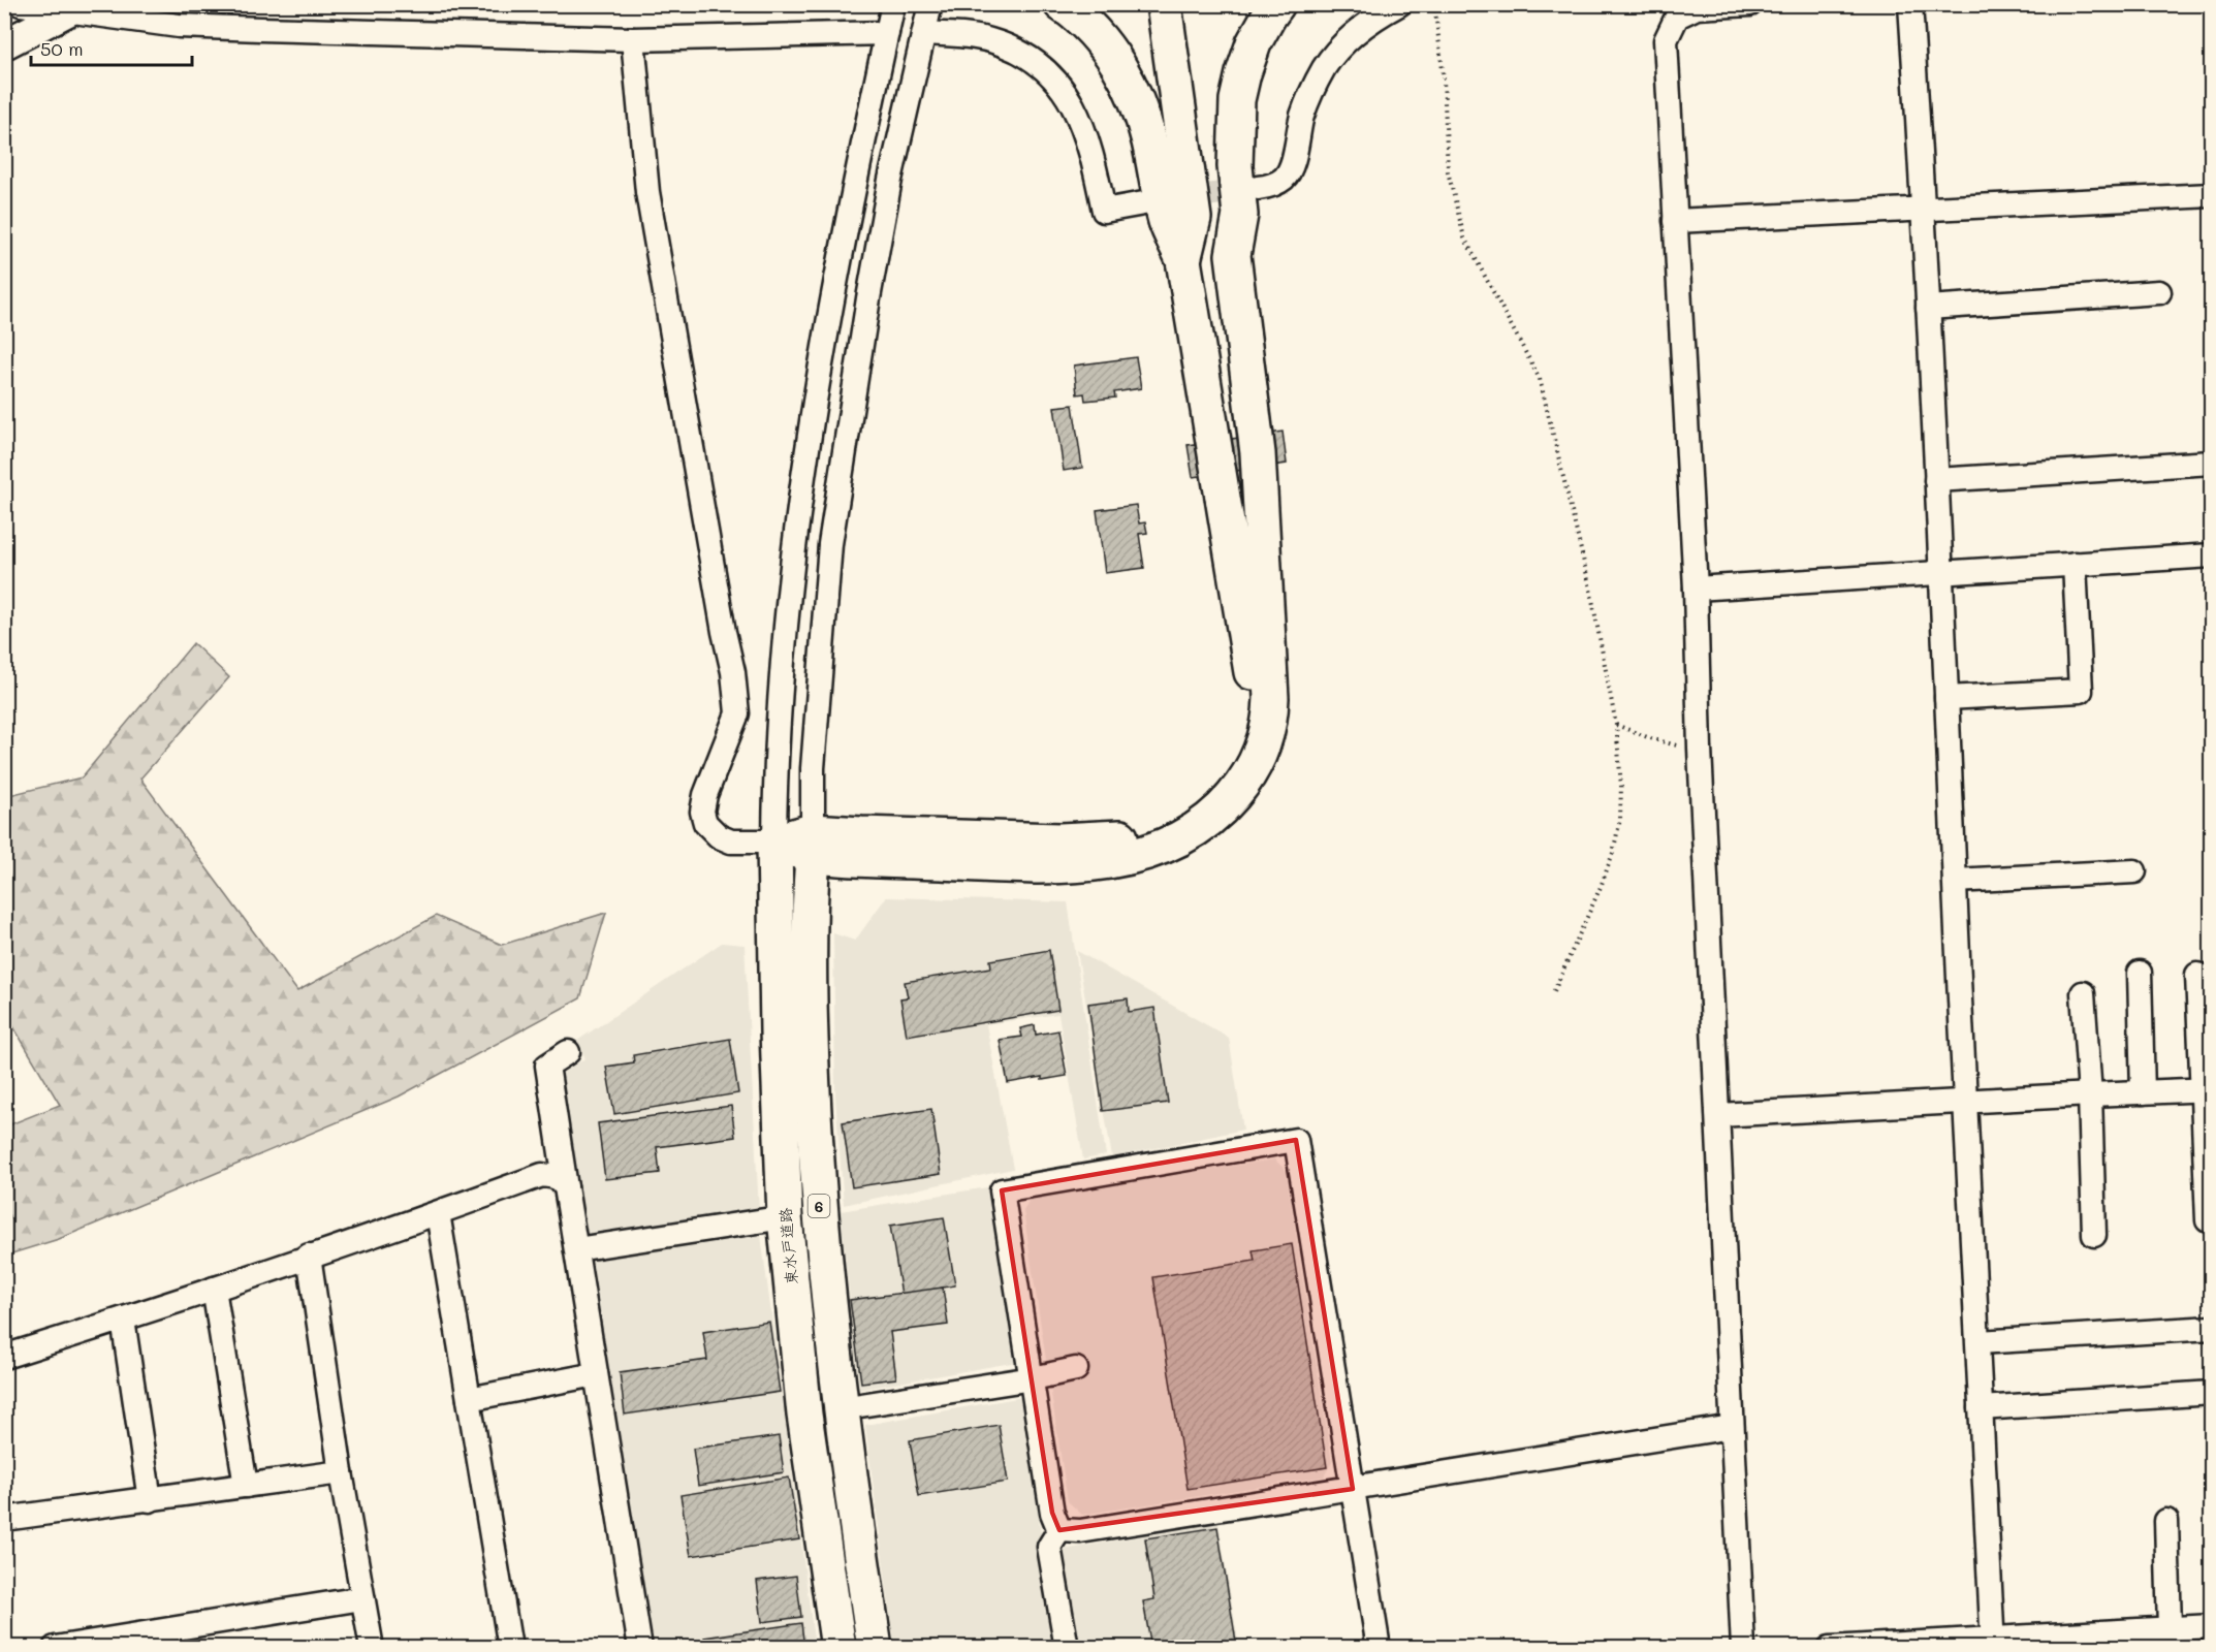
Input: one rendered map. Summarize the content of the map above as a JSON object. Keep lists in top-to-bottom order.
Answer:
{
  "streets": {
    "highway": ["6", "東水戸道路"]
  },
  "scale_bar": "50 m"
}
